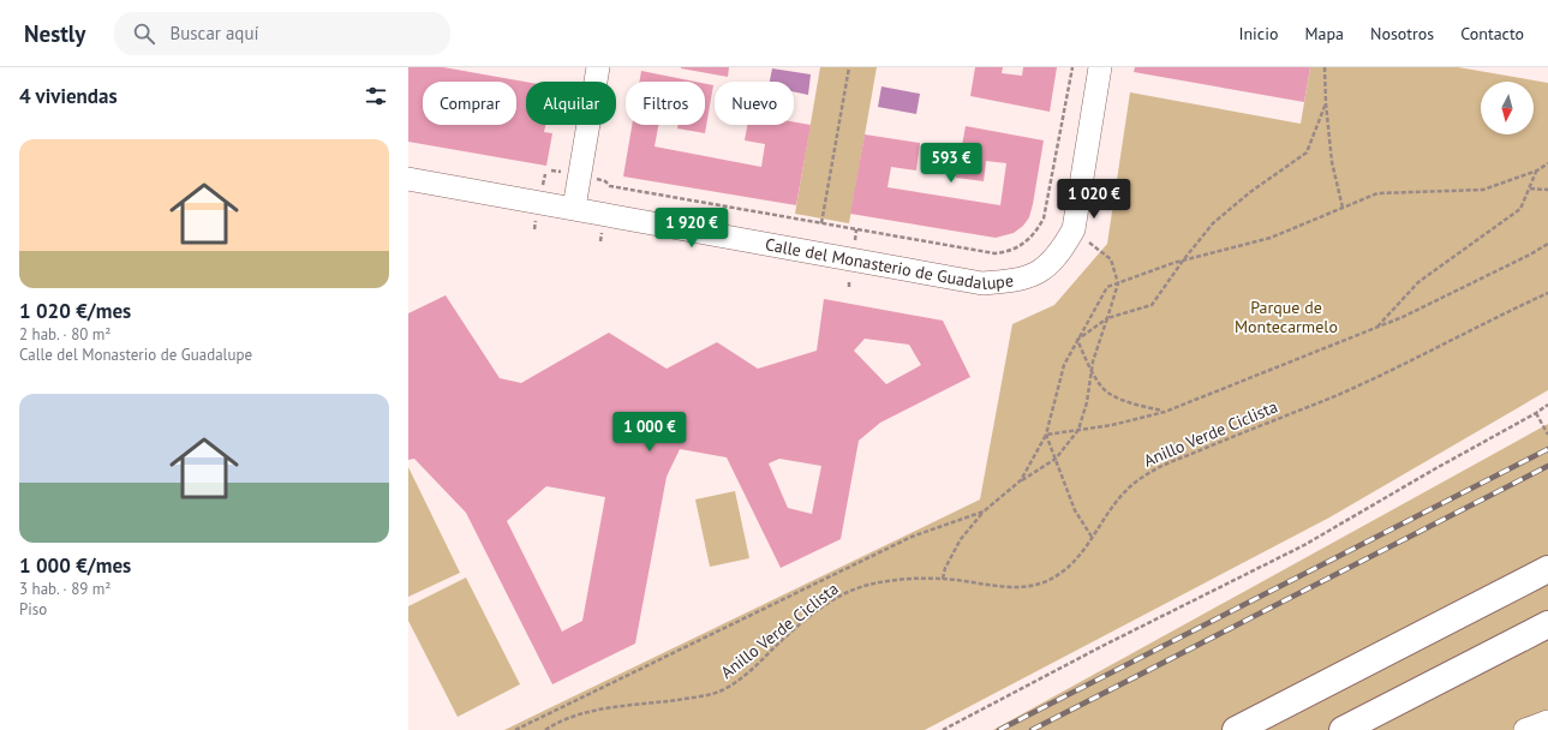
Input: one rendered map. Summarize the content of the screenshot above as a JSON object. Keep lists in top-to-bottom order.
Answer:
{
  "streets": {
    "street": ["Calle del Monasterio de Guadalupe"],
    "path": ["Anillo Verde Ciclista"]
  },
  "parks": ["Parque de Montecarmelo"],
  "north": "bottom",
  "page": {
    "header": "Nestly",
    "search": "Buscar aquí",
    "nav": [
      "Inicio",
      "Mapa",
      "Nosotros",
      "Contacto"
    ],
    "heading": "4 viviendas",
    "chip": [
      "Comprar",
      "Alquilar",
      "Filtros",
      "Nuevo"
    ],
    "list": [
      {
        "name": "1 020 €/mes",
        "note": "2 hab. · 80 m² · Calle del Monasterio de Guadalupe"
      },
      {
        "name": "1 000 €/mes",
        "note": "3 hab. · 89 m² · Piso"
      }
    ],
    "price": [
      "593 €",
      "1 020 €",
      "1 920 €",
      "1 000 €"
    ]
  }
}
